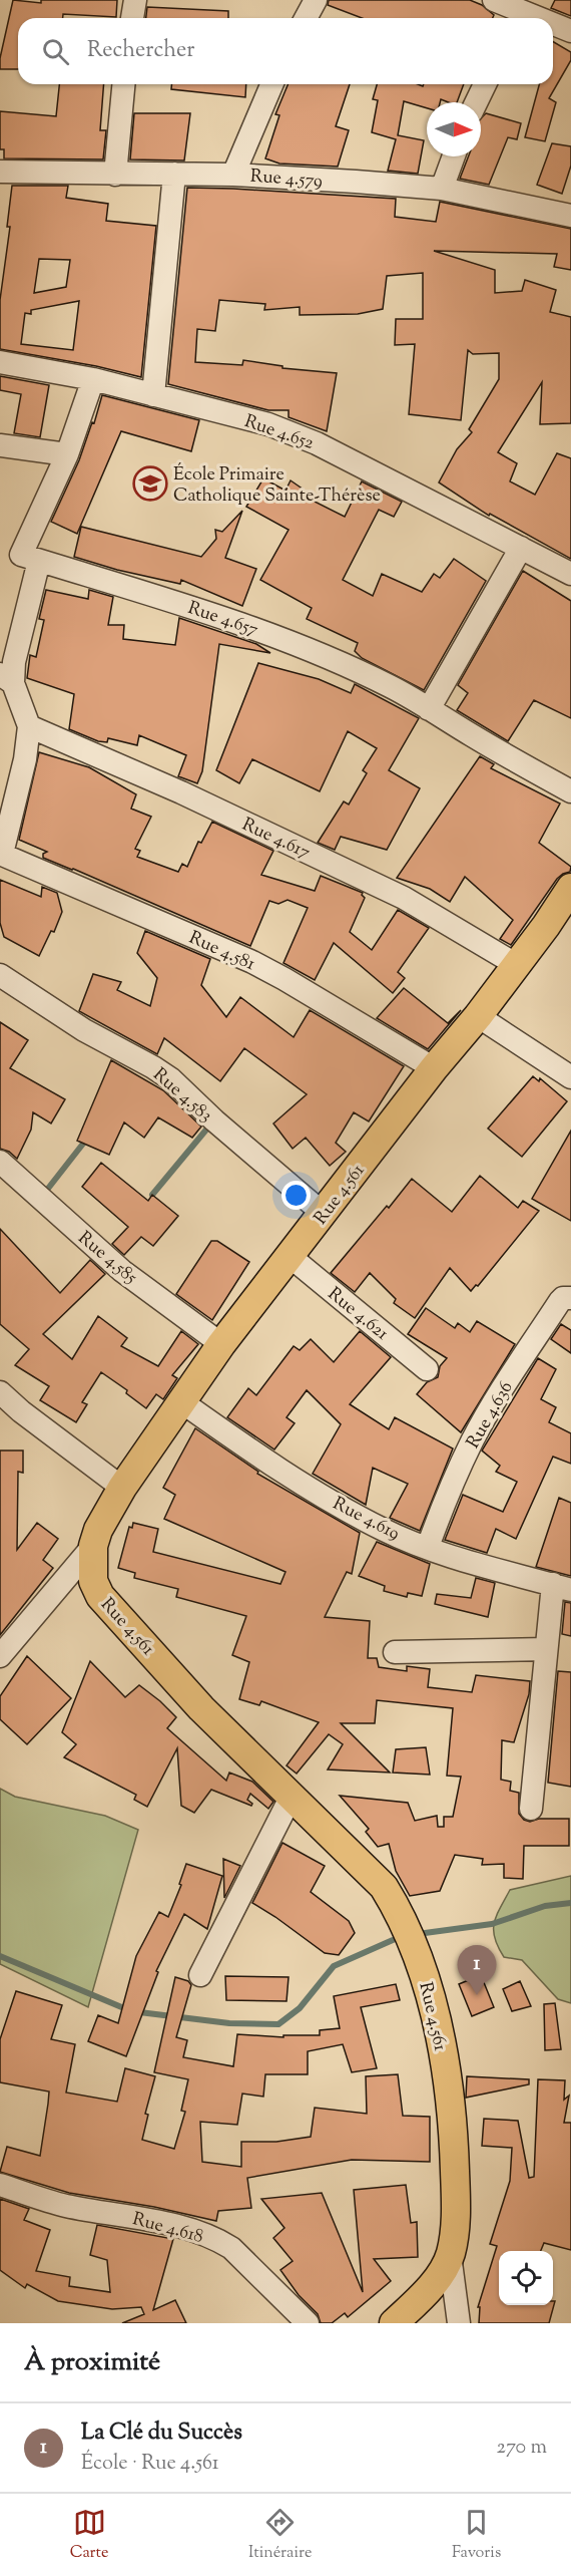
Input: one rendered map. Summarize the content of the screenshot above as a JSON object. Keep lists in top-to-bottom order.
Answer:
{
  "streets": {
    "main road": ["Rue 4.561"],
    "street": [
      "Rue 4.579",
      "Rue 4.652",
      "Rue 4.657",
      "Rue 4.617",
      "Rue 4.581",
      "Rue 4.583",
      "Rue 4.585",
      "Rue 4.621",
      "Rue 4.636",
      "Rue 4.619",
      "Rue 4.618"
    ]
  },
  "crossings": [
    ["Rue 4.617", "Rue 4.561"],
    ["Rue 4.581", "Rue 4.561"],
    ["Rue 4.583", "Rue 4.561"],
    ["Rue 4.561", "Rue 4.585"],
    ["Rue 4.561", "Rue 4.621"],
    ["Rue 4.561", "Rue 4.619"],
    ["Rue 4.636", "Rue 4.619"]
  ],
  "places": {
    "school or university": ["École Primaire Catholique Sainte-Thérèse"]
  },
  "north": "right",
  "page": {
    "search": "Rechercher",
    "pins": "1",
    "heading": "À proximité",
    "list": [
      {
        "mark": "1",
        "name": "La Clé du Succès",
        "note": "École · Rue 4.561",
        "value": "270 m"
      }
    ],
    "nav": ["Carte", "Itinéraire", "Favoris"]
  }
}
